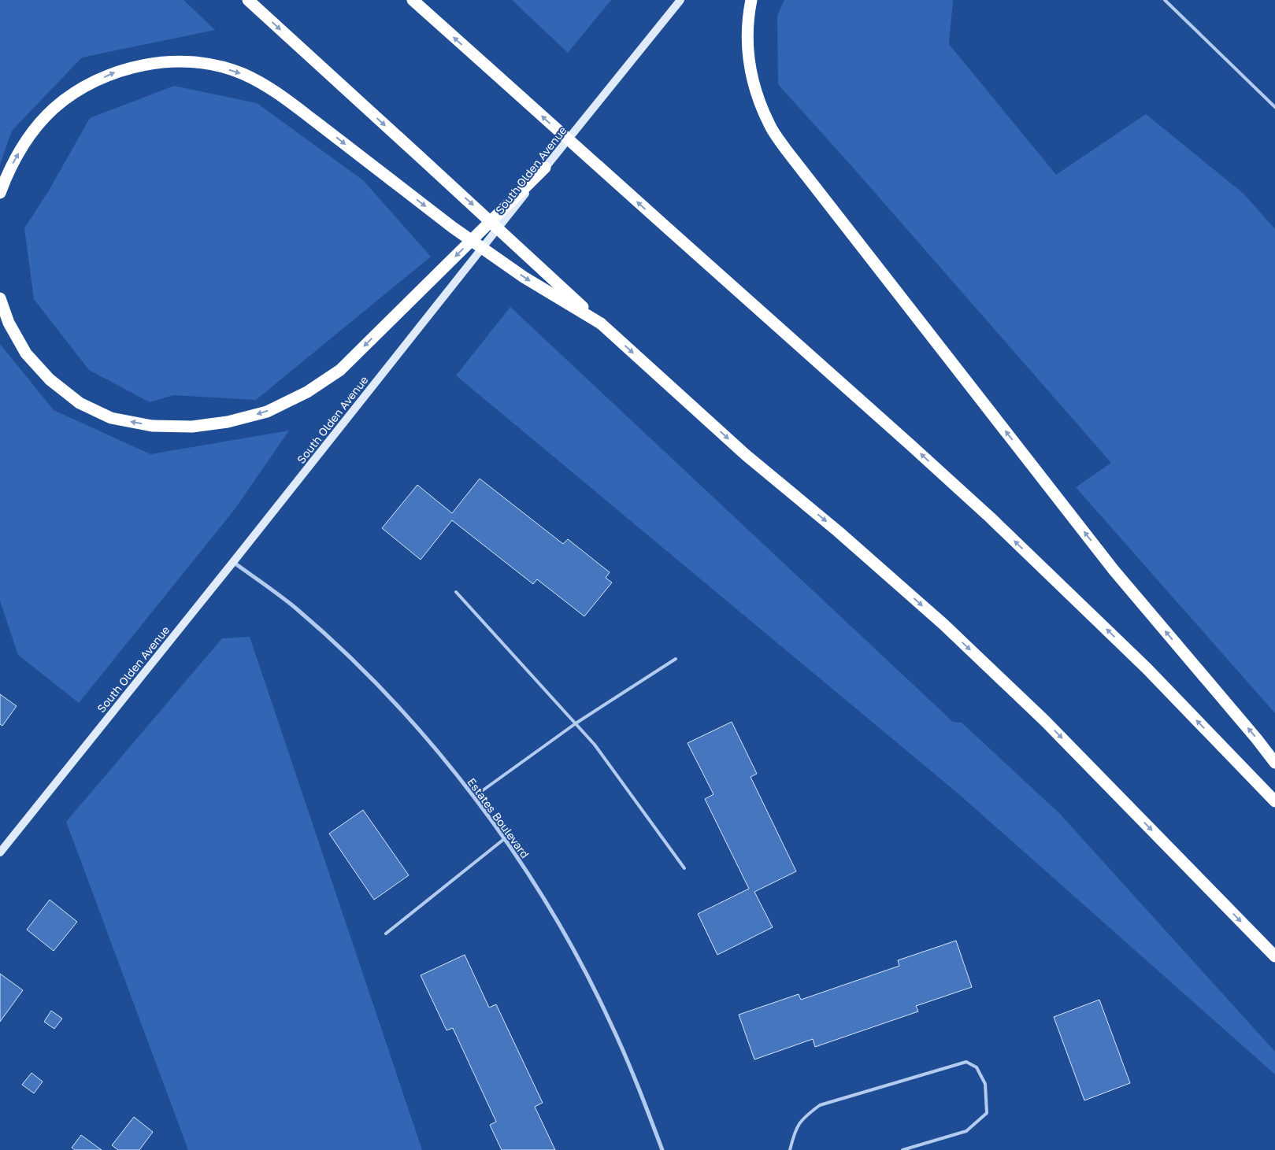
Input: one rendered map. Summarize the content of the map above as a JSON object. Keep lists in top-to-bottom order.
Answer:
{
  "streets": {
    "main road": ["South Olden Avenue"],
    "street": ["Estates Boulevard"]
  },
  "crossings": [
    ["South Olden Avenue", "Estates Boulevard"]
  ]
}
